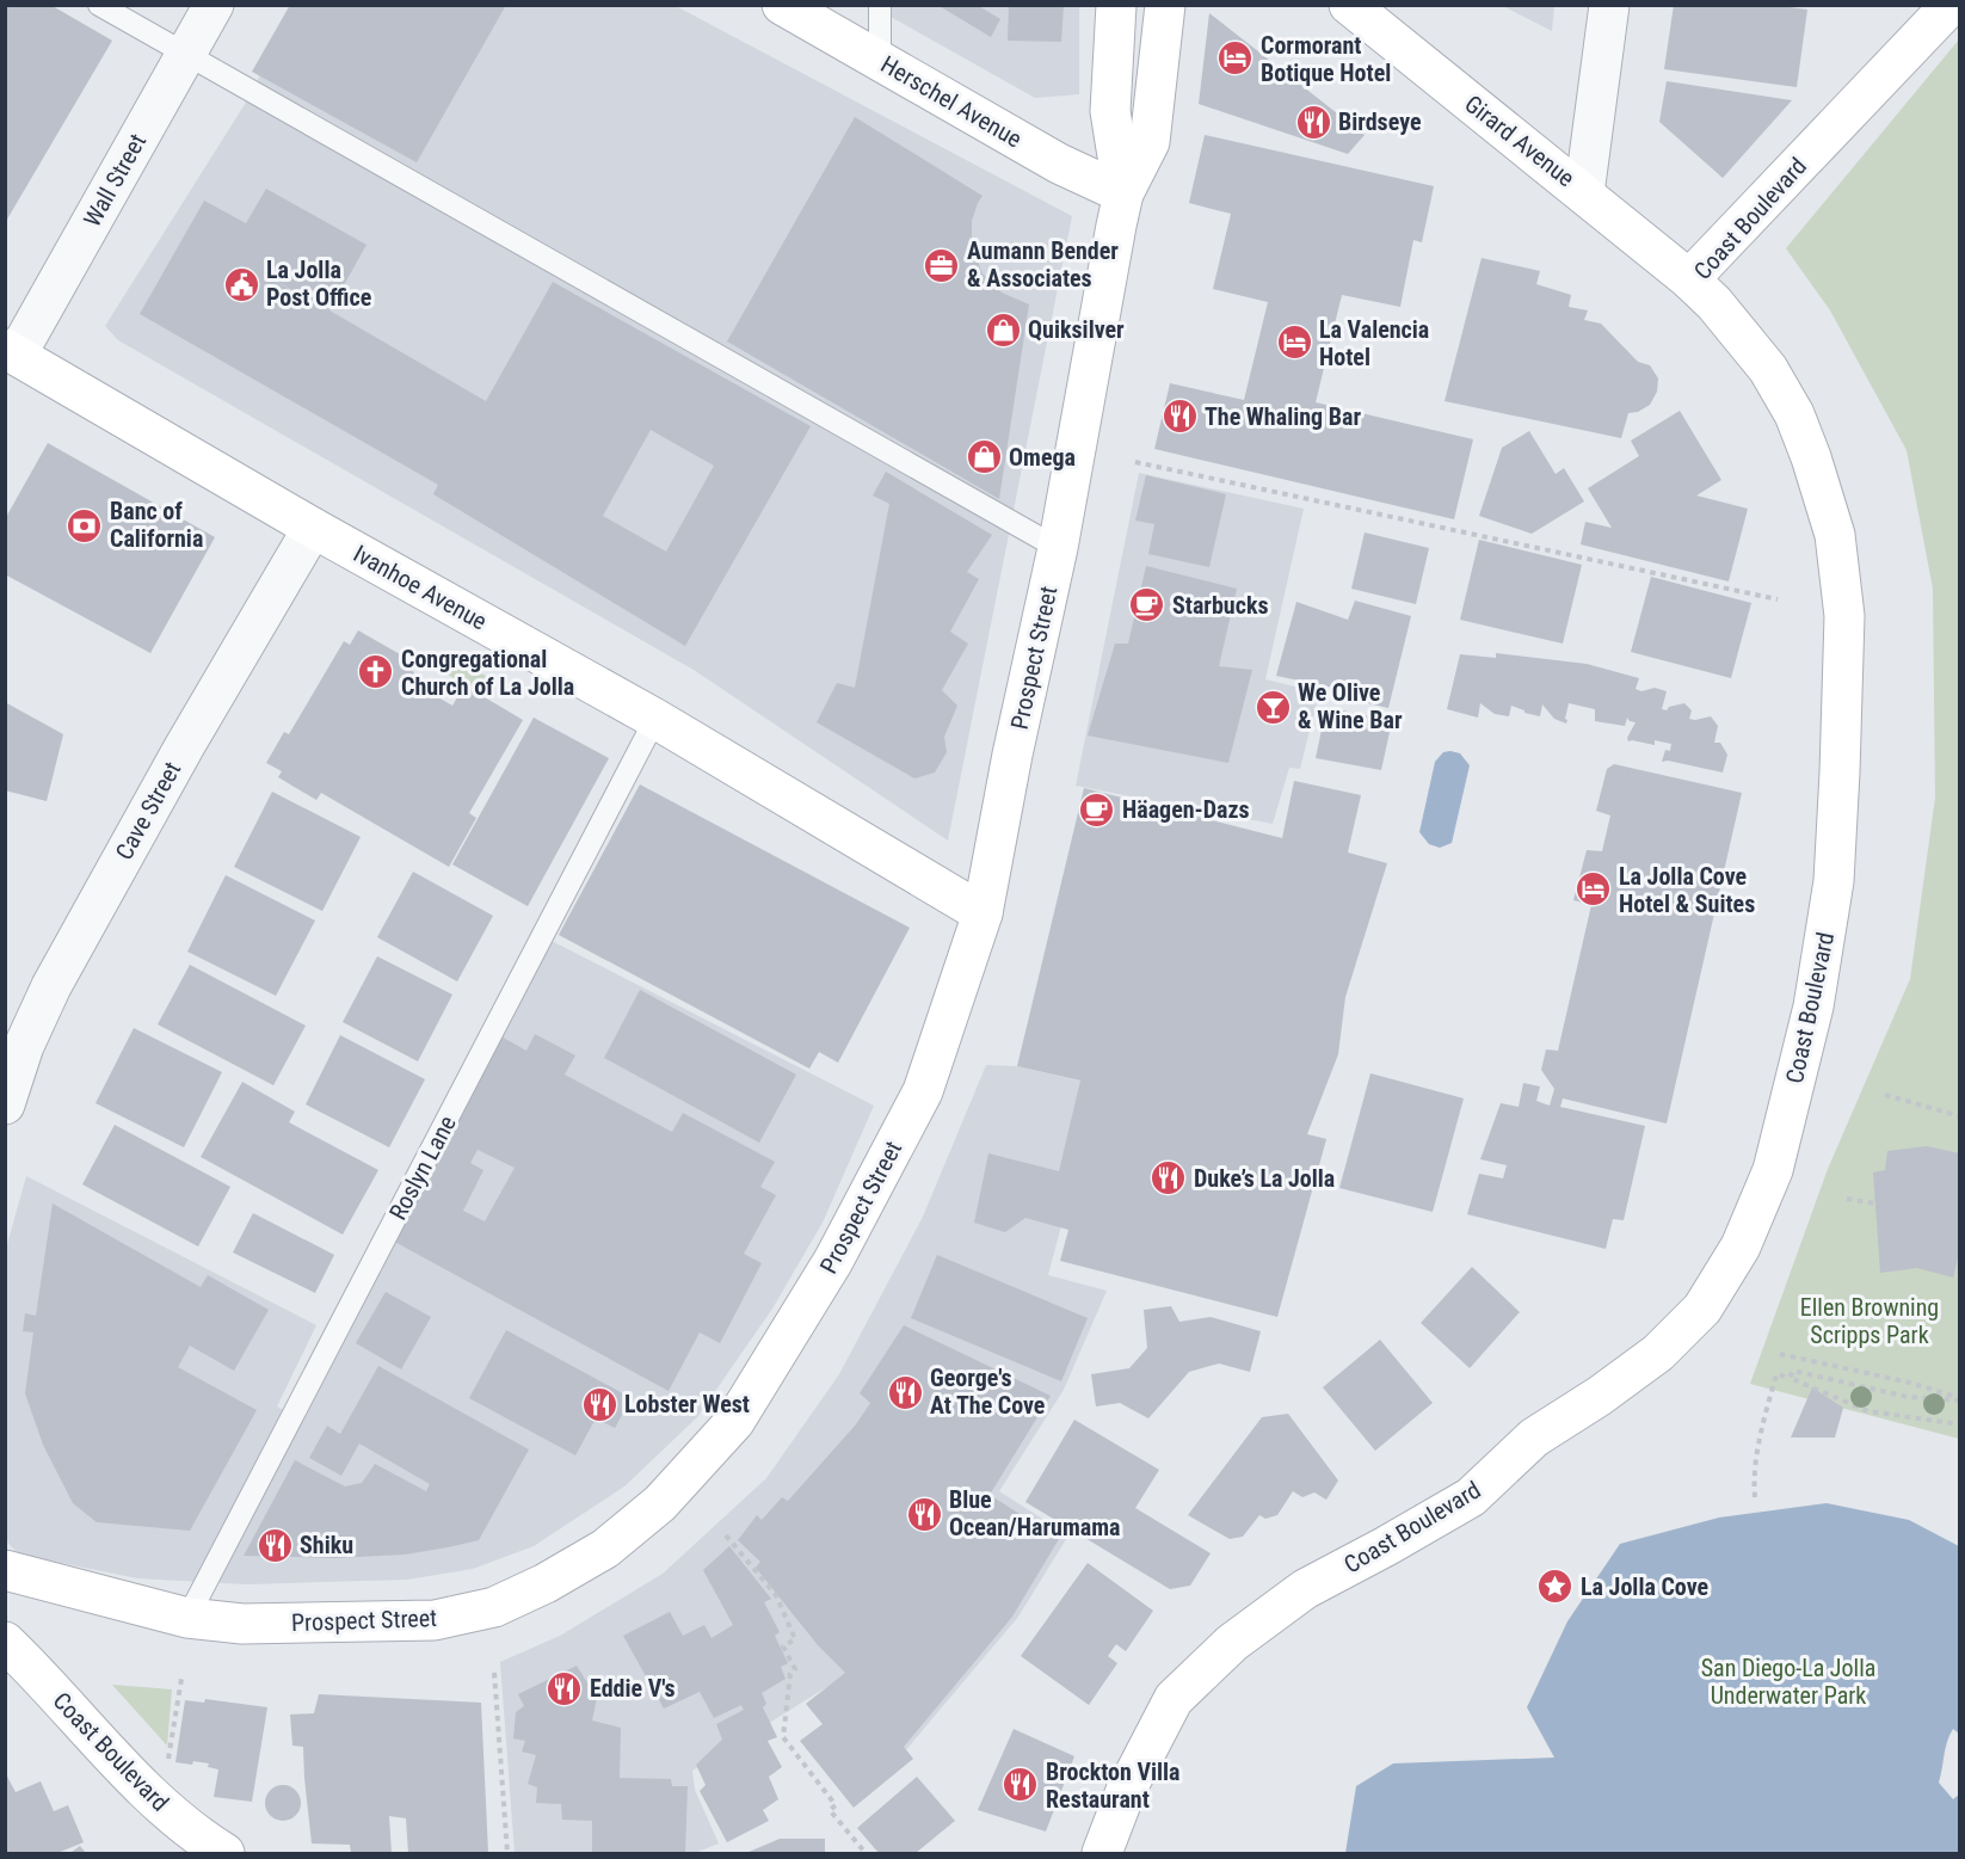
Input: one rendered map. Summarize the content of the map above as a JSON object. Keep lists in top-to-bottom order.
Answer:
{
  "streets": {
    "street": [
      "Herschel Avenue",
      "Girard Avenue",
      "Wall Street",
      "Coast Boulevard",
      "Ivanhoe Avenue",
      "Prospect Street",
      "Cave Street"
    ],
    "lane": ["Roslyn Lane"]
  },
  "crossings": [
    ["Herschel Avenue", "Prospect Street"],
    ["Girard Avenue", "Coast Boulevard"],
    ["Wall Street", "Ivanhoe Avenue"],
    ["Ivanhoe Avenue", "Prospect Street"],
    ["Ivanhoe Avenue", "Cave Street"],
    ["Ivanhoe Avenue", "Roslyn Lane"],
    ["Prospect Street", "Roslyn Lane"]
  ],
  "parks": ["Ellen Browning Scripps Park", "San Diego-La Jolla Underwater Park"],
  "places": {
    "hotel": ["Cormorant Botique Hotel", "La Valencia Hotel", "La Jolla Cove Hotel & Suites"],
    "restaurant": [
      "Birdseye",
      "The Whaling Bar",
      "Duke’s La Jolla",
      "George's At The Cove",
      "Lobster West",
      "Blue Ocean/Harumama",
      "Shiku",
      "Eddie V's",
      "Brockton Villa Restaurant"
    ],
    "office": ["Aumann Bender & Associates"],
    "public building": ["La Jolla Post Office"],
    "shop": ["Quiksilver", "Omega"],
    "bank": ["Banc of California"],
    "cafe": ["Starbucks", "Häagen-Dazs"],
    "church": ["Congregational Church of La Jolla"],
    "bar": ["We Olive & Wine Bar"],
    "place": ["La Jolla Cove"]
  }
}
